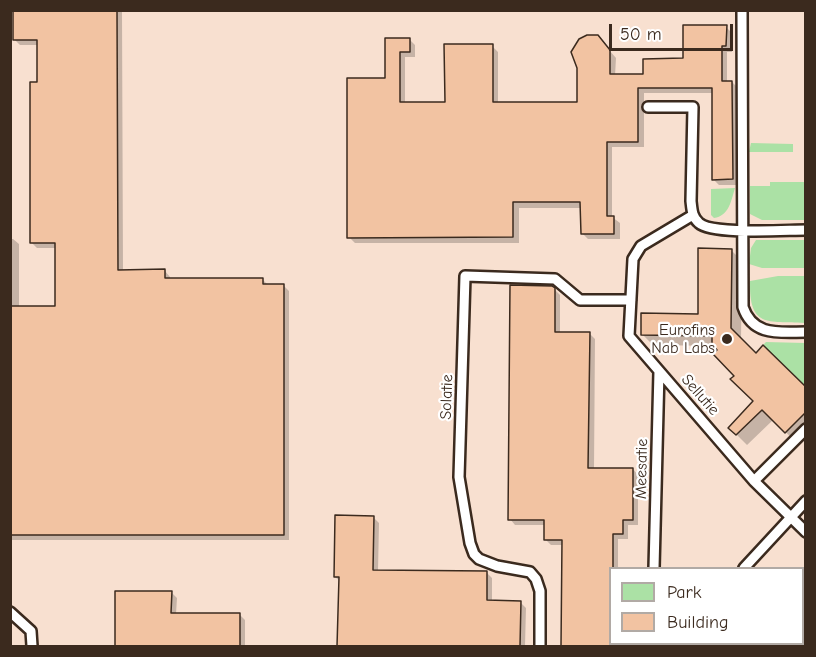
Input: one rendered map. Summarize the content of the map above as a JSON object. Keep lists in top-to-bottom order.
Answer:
{
  "streets": {
    "lane": ["Sellutie", "Solatie", "Meesatie"]
  },
  "crossings": [
    ["Sellutie", "Solatie"],
    ["Sellutie", "Meesatie"]
  ],
  "places": ["Eurofins Nab Labs"],
  "legend": ["Park", "Building"],
  "scale_bar": "50 m"
}
